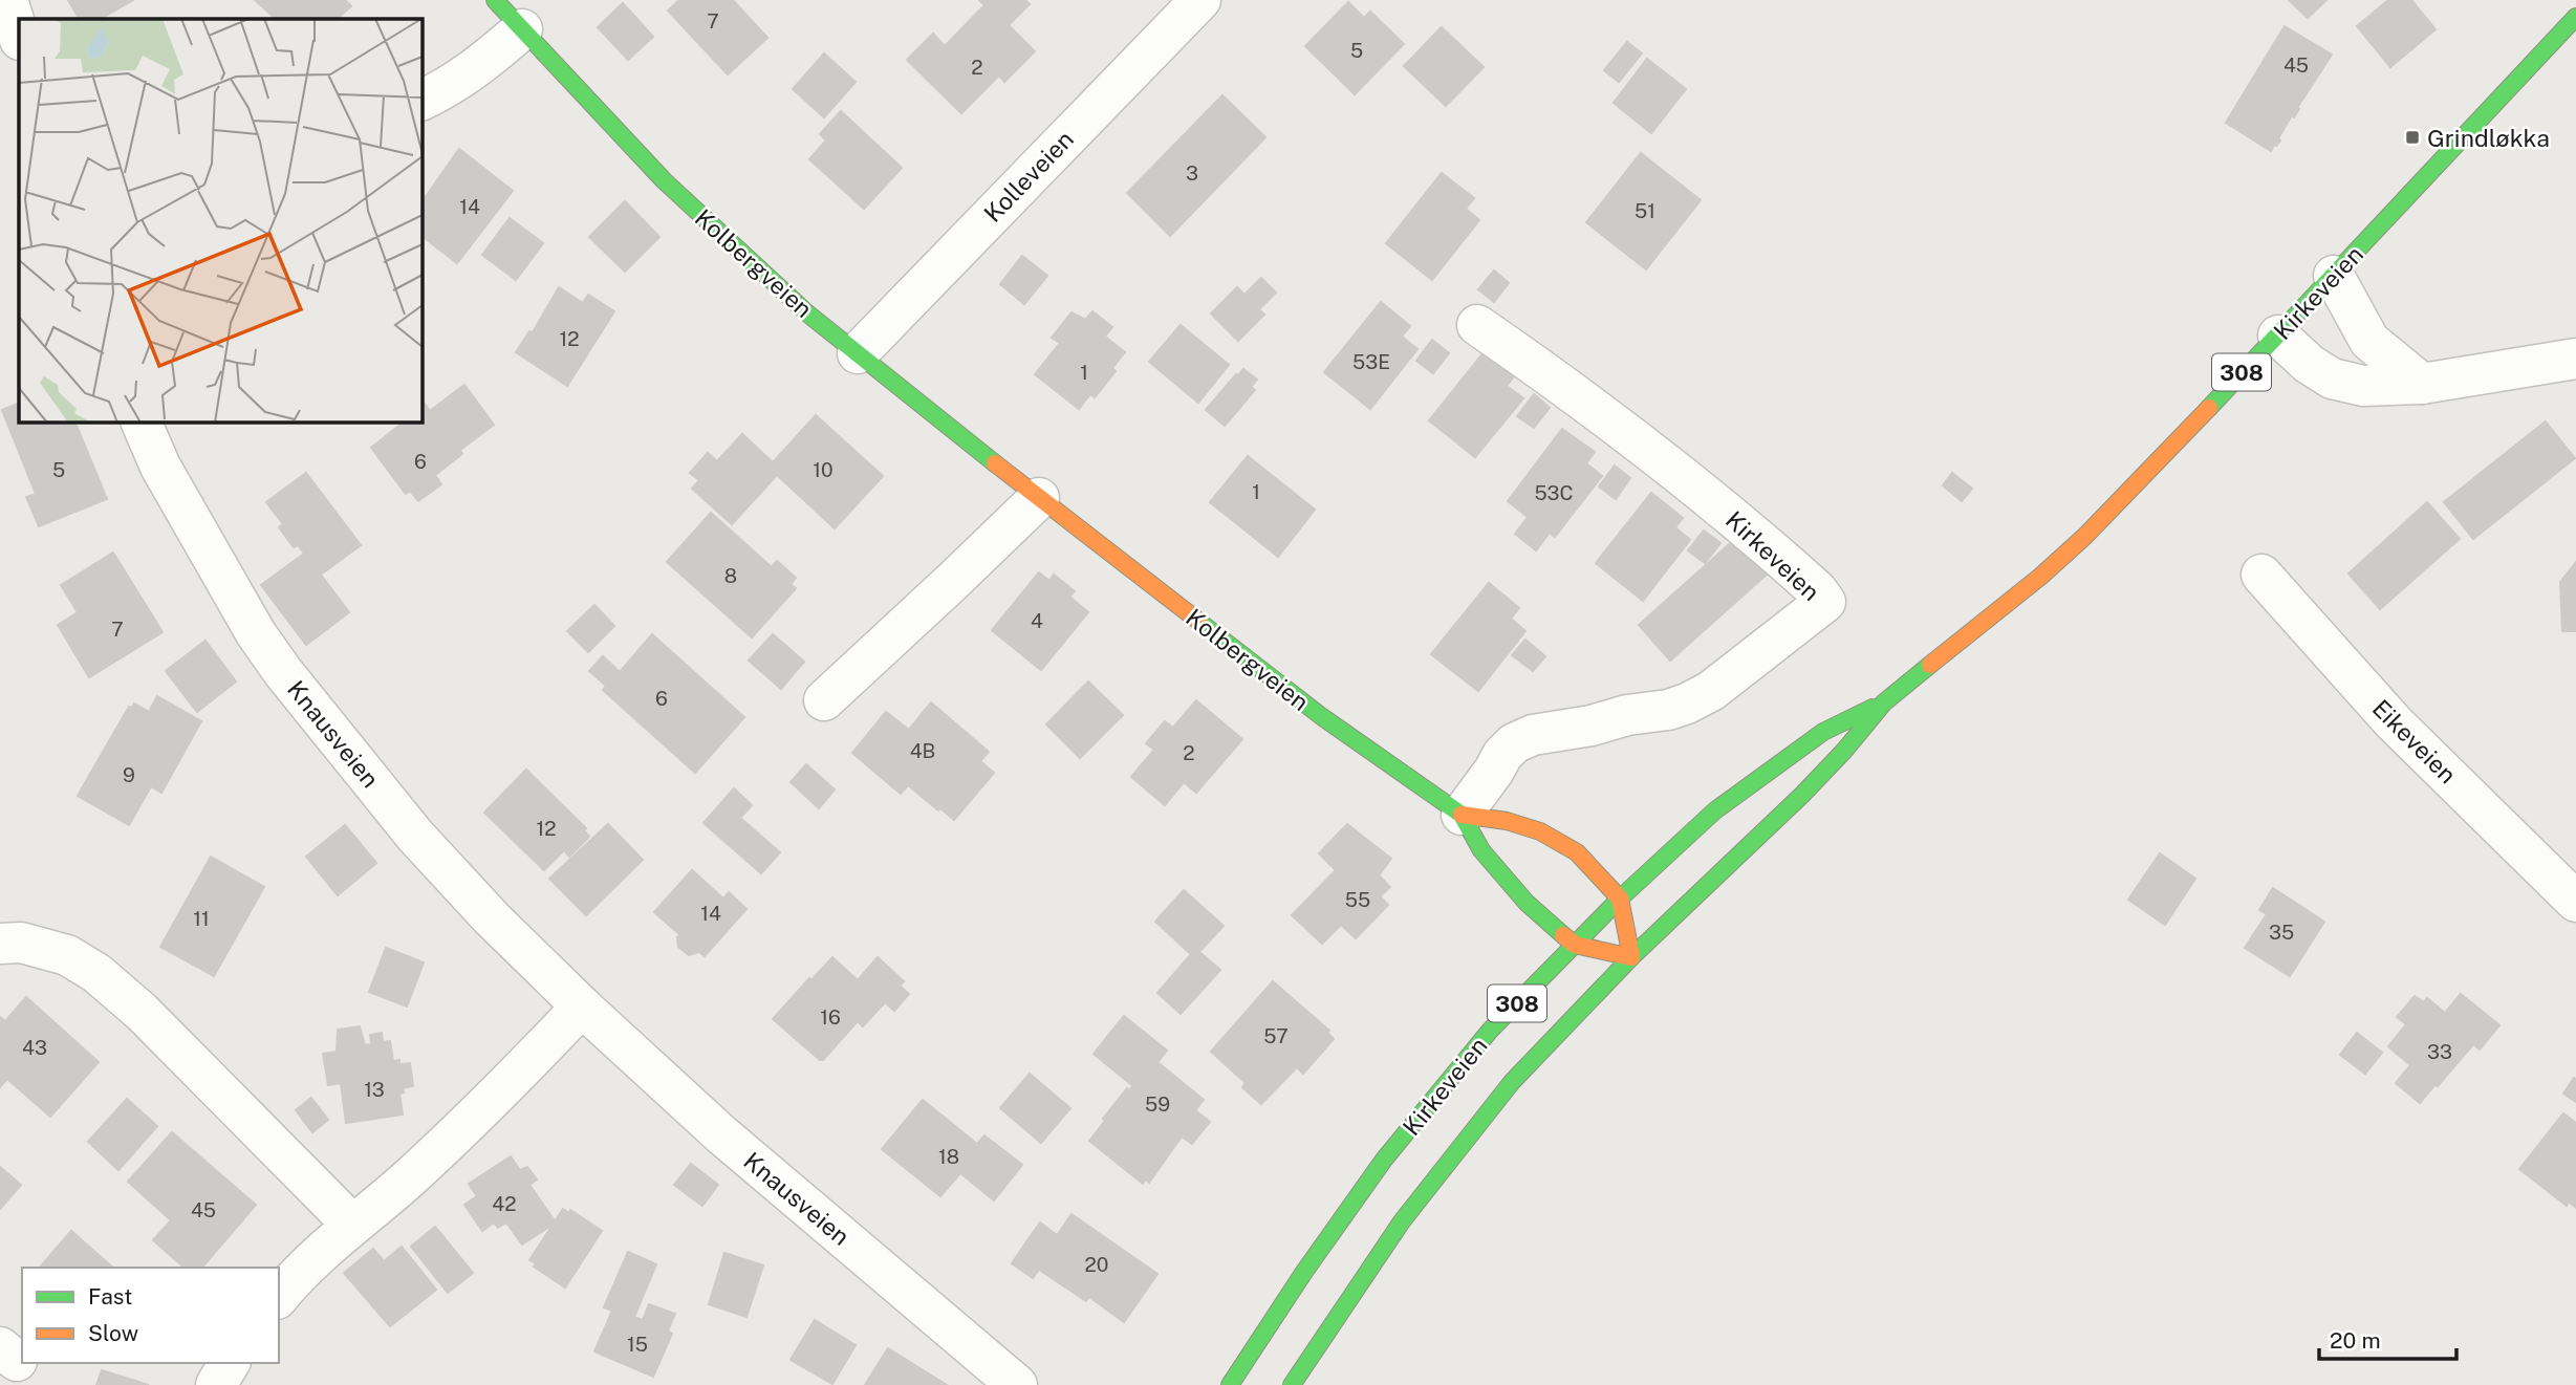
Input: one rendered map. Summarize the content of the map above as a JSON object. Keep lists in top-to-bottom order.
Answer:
{
  "streets": {
    "main road": ["Kolbergveien", "Kirkeveien", "308"],
    "street": ["Kolleveien", "Knausveien", "Eikeveien"]
  },
  "crossings": [
    ["Kolleveien", "Kolbergveien"],
    ["Kolbergveien", "Kirkeveien"]
  ],
  "places": {
    "transit": ["Grindløkka"]
  },
  "house_numbers": [
    "7",
    "5",
    "45",
    "2",
    "3",
    "14",
    "51",
    "12",
    "53E",
    "1",
    "6",
    "5",
    "10",
    "1",
    "53C",
    "8",
    "4",
    "7",
    "6",
    "4B",
    "2",
    "9",
    "12",
    "55",
    "14",
    "11",
    "35",
    "16",
    "57",
    "43",
    "33",
    "13",
    "59",
    "18",
    "42",
    "45",
    "20",
    "15"
  ],
  "legend": ["Fast", "Slow"],
  "scale_bar": "20 m"
}
